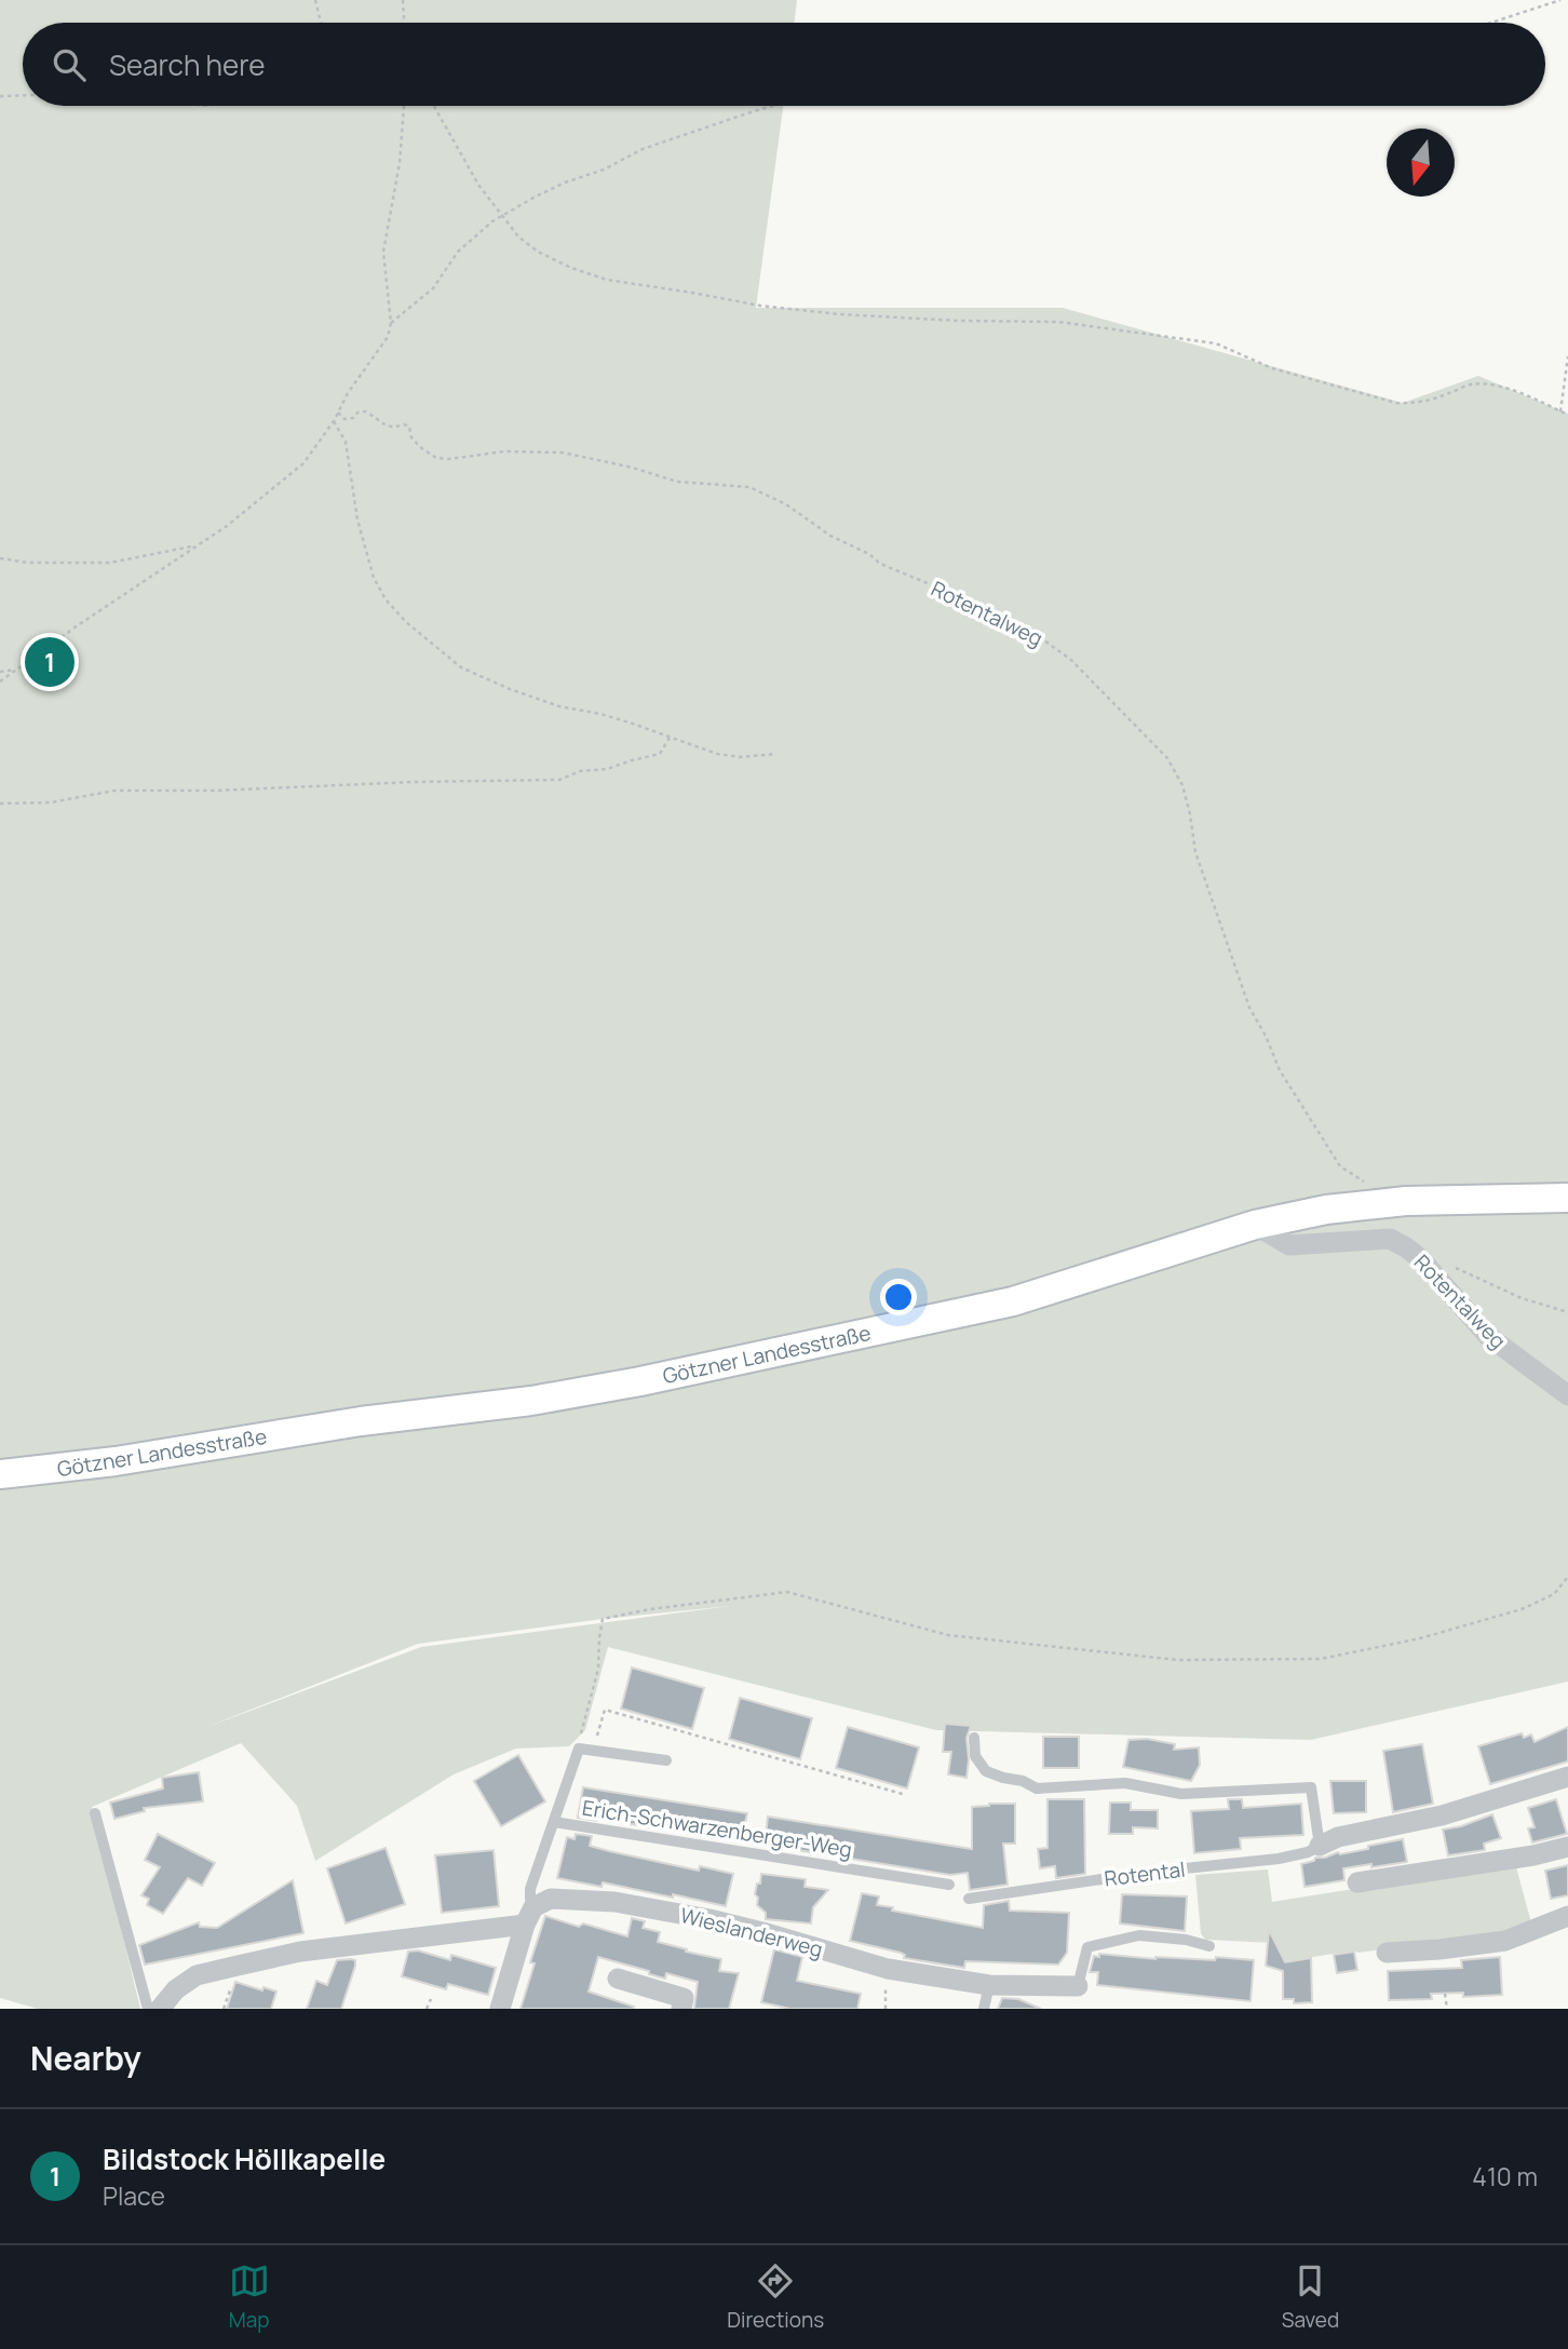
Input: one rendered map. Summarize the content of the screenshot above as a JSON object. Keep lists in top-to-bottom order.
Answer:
{
  "streets": {
    "main road": ["Götzner Landesstraße"],
    "street": ["Rotentalweg", "Rotental", "Wieslanderweg"],
    "lane": ["Erich-Schwarzenberger-Weg"]
  },
  "crossings": [
    ["Rotentalweg", "Götzner Landesstraße"]
  ],
  "north": "bottom",
  "page": {
    "search": "Search here",
    "pins": "1",
    "heading": "Nearby",
    "list": [
      {
        "mark": "1",
        "name": "Bildstock Höllkapelle",
        "note": "Place",
        "value": "410 m"
      }
    ],
    "nav": ["Map", "Directions", "Saved"]
  }
}
